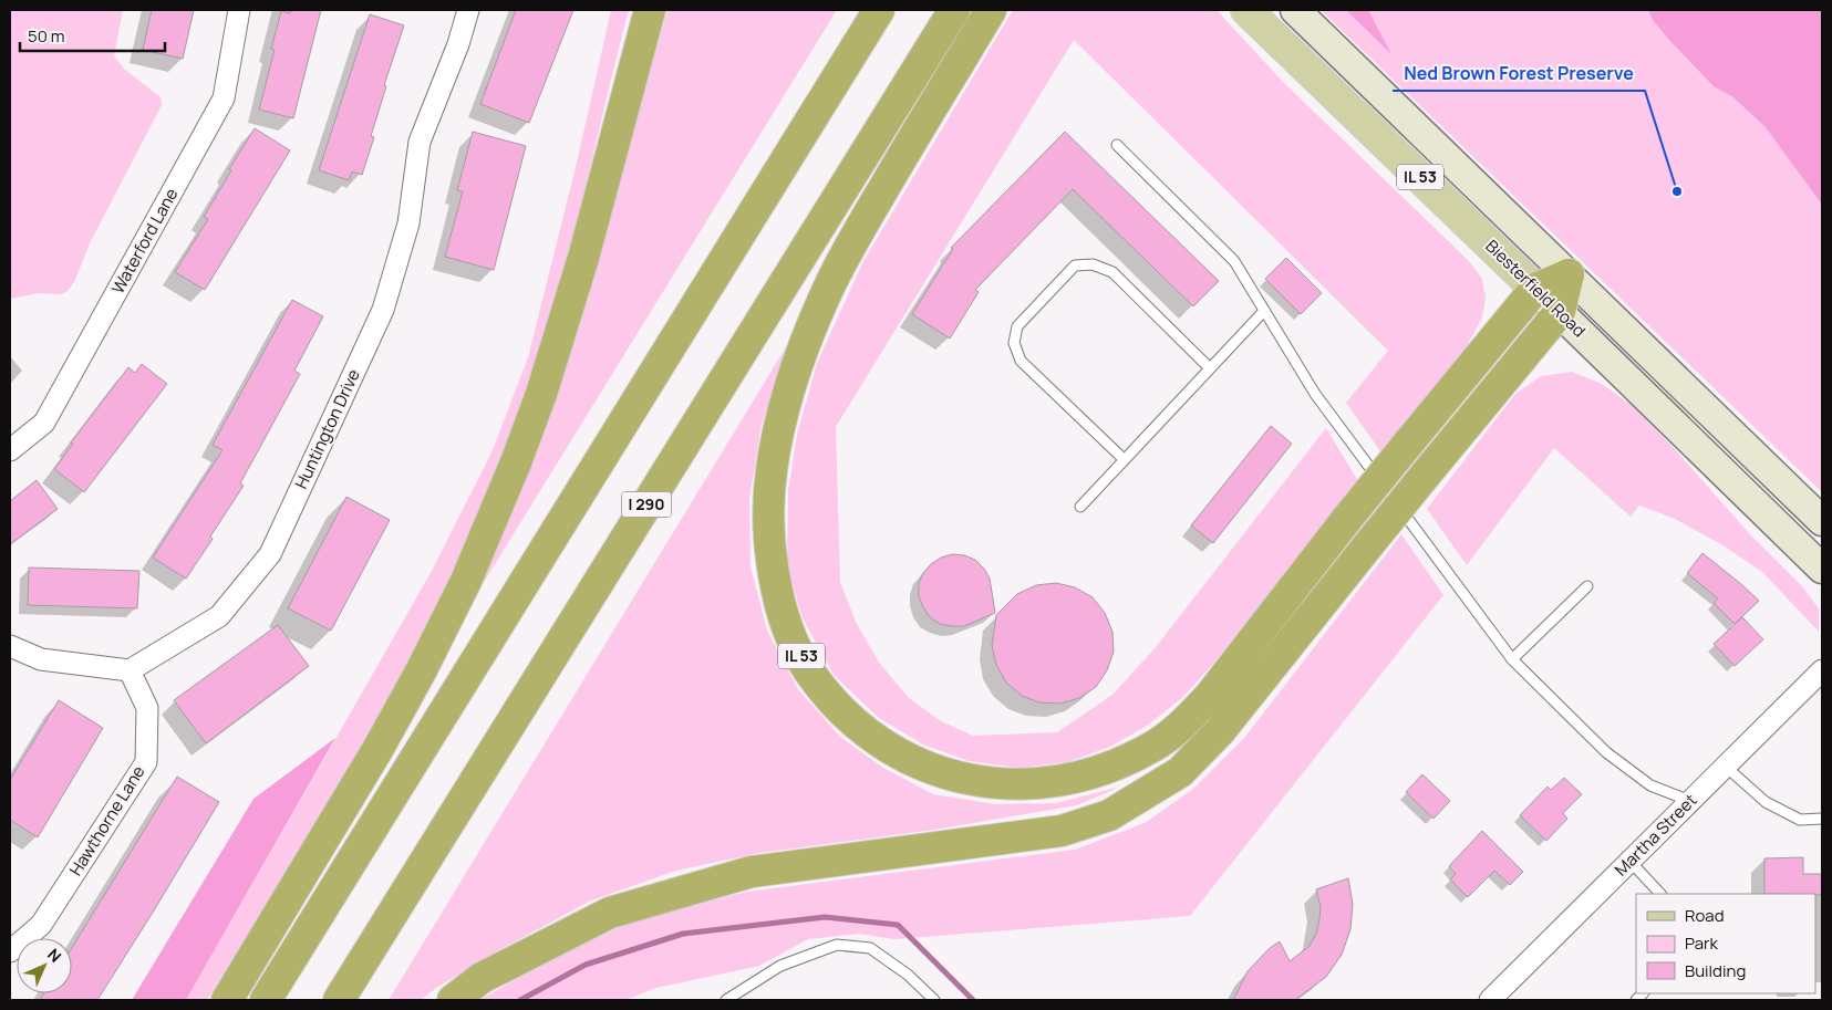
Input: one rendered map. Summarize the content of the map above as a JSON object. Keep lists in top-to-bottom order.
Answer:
{
  "streets": {
    "highway": ["IL 53", "I 290"],
    "main road": ["Biesterfield Road"],
    "street": [
      "Waterford Lane",
      "Huntington Drive",
      "Hawthorne Lane",
      "Martha Street"
    ]
  },
  "crossings": [
    ["IL 53", "Biesterfield Road"],
    ["Huntington Drive", "Hawthorne Lane"]
  ],
  "places": ["Ned Brown Forest Preserve"],
  "legend": ["Road", "Park", "Building"],
  "scale_bar": "50 m",
  "north": "top right"
}
